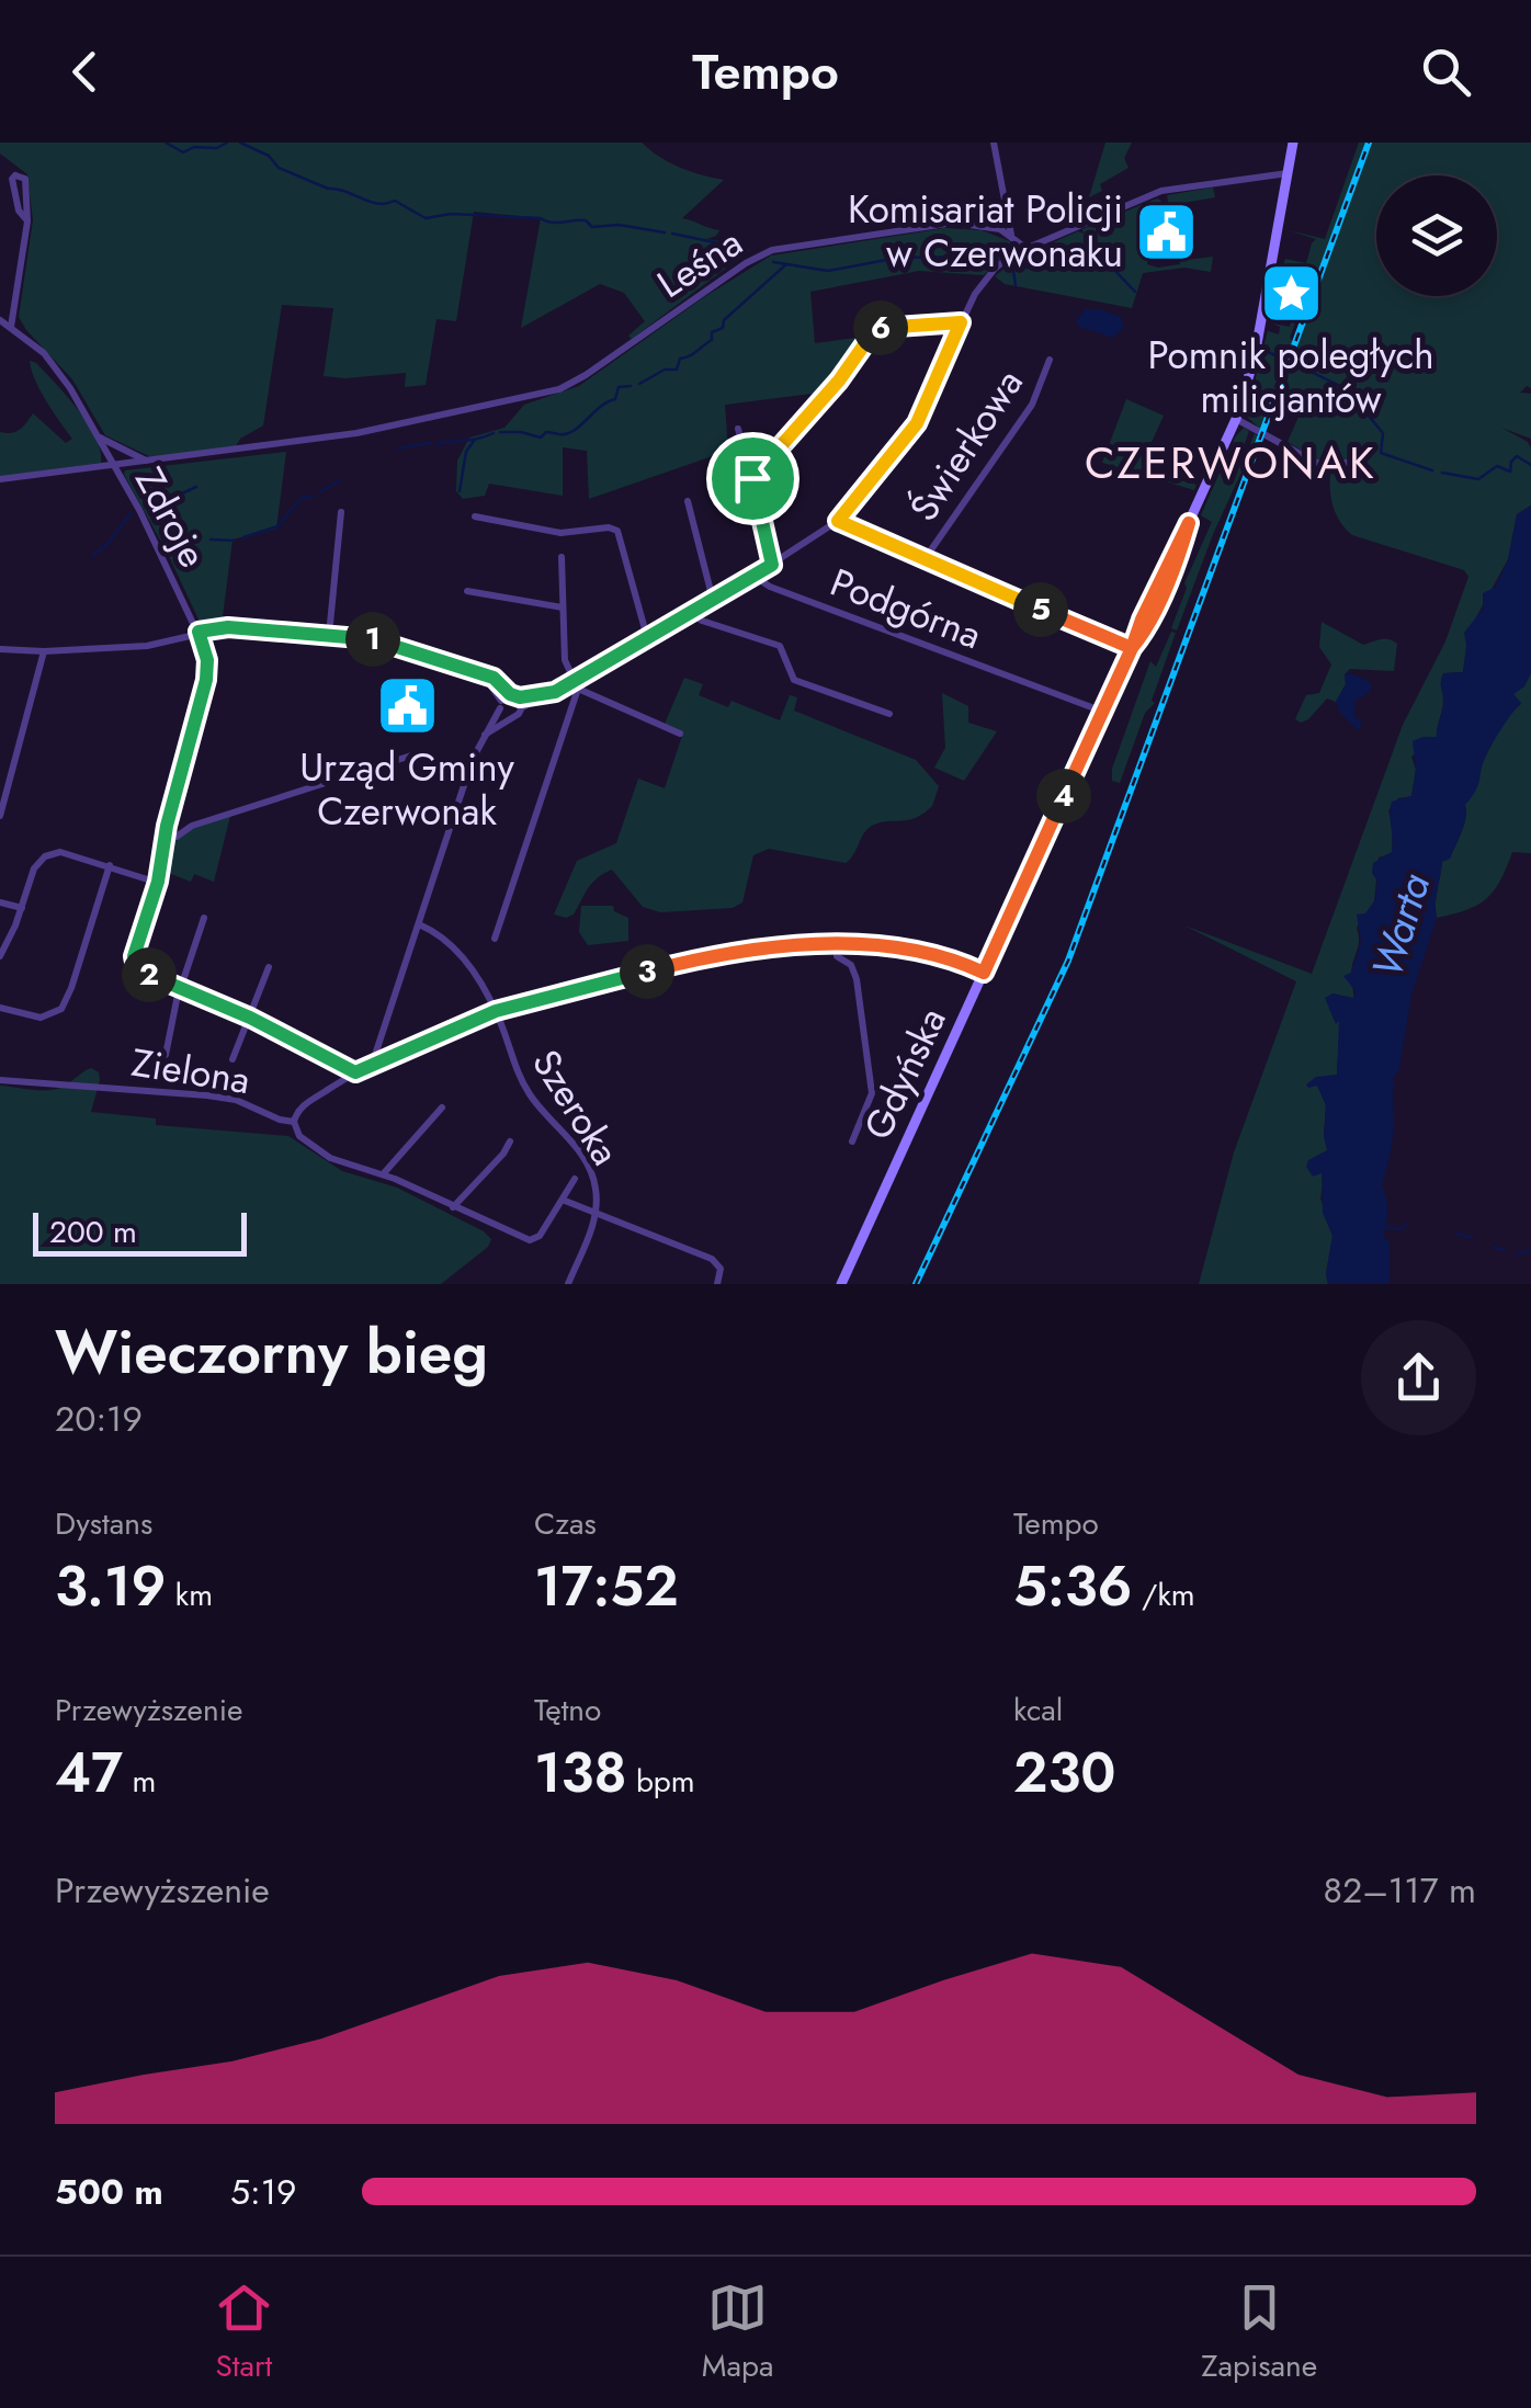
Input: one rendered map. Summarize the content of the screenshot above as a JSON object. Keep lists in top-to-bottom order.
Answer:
{
  "streets": {
    "main road": ["Gdyńska"],
    "street": [
      "Leśna",
      "Świerkowa",
      "Zdroje",
      "Podgórna",
      "Zielona",
      "Szeroka"
    ]
  },
  "crossings": [
    ["Leśna", "Zdroje"],
    ["Podgórna", "Gdyńska"],
    ["Zielona", "Gdyńska"],
    ["Zielona", "Szeroka"]
  ],
  "districts": ["CZERWONAK"],
  "water": ["Warta"],
  "places": {
    "public building": ["Komisariat Policji w Czerwonaku", "Urząd Gminy Czerwonak"],
    "place": ["Pomnik poległych milicjantów"]
  },
  "scale_bar": "200 m",
  "page": {
    "header": "Tempo",
    "pins": [
      "6",
      "5",
      "1",
      "4",
      "3",
      "2"
    ],
    "scale": "200 m",
    "heading": ["Wieczorny bieg", "20:19"],
    "stats": [
      ["Dystans", "3.19 km"],
      ["Czas", "17:52"],
      ["Tempo", "5:36 /km"],
      ["Przewyższenie", "47 m"],
      ["Tętno", "138 bpm"],
      ["kcal", "230"]
    ],
    "chart": ["Przewyższenie", "82–117 m"],
    "list": [
      {
        "name": "500 m",
        "note": "5:19"
      }
    ],
    "tabs": ["Start", "Mapa", "Zapisane"]
  }
}
